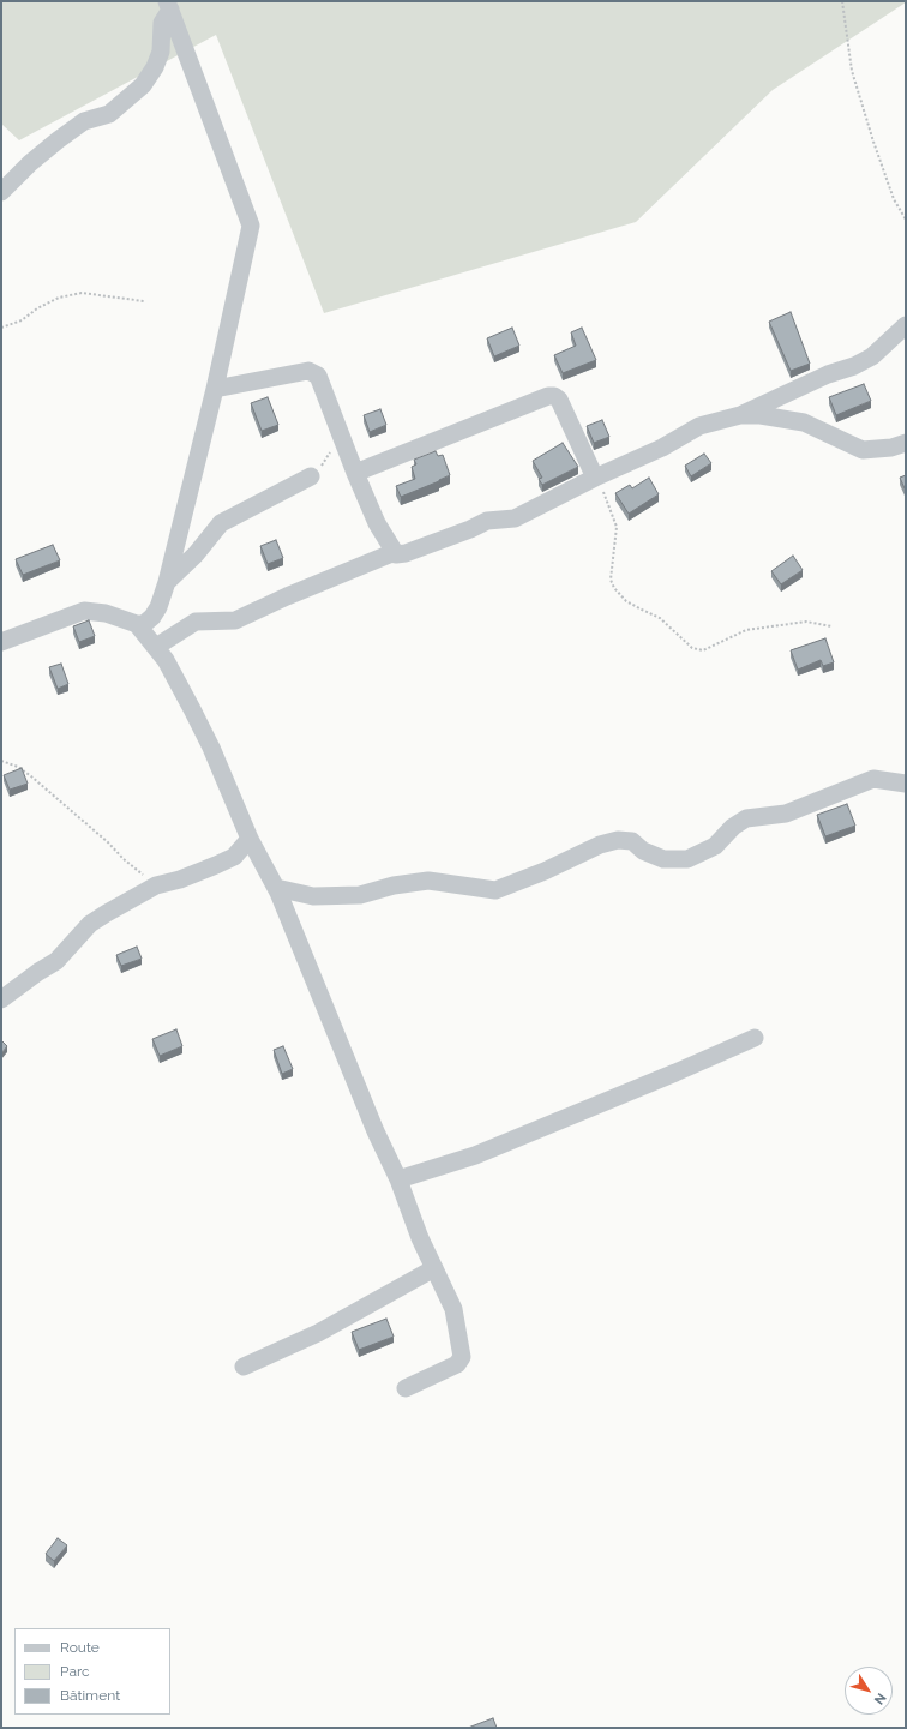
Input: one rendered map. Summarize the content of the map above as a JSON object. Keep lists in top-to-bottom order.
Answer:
{
  "legend": ["Route", "Parc", "Bâtiment"],
  "north": "bottom right"
}
